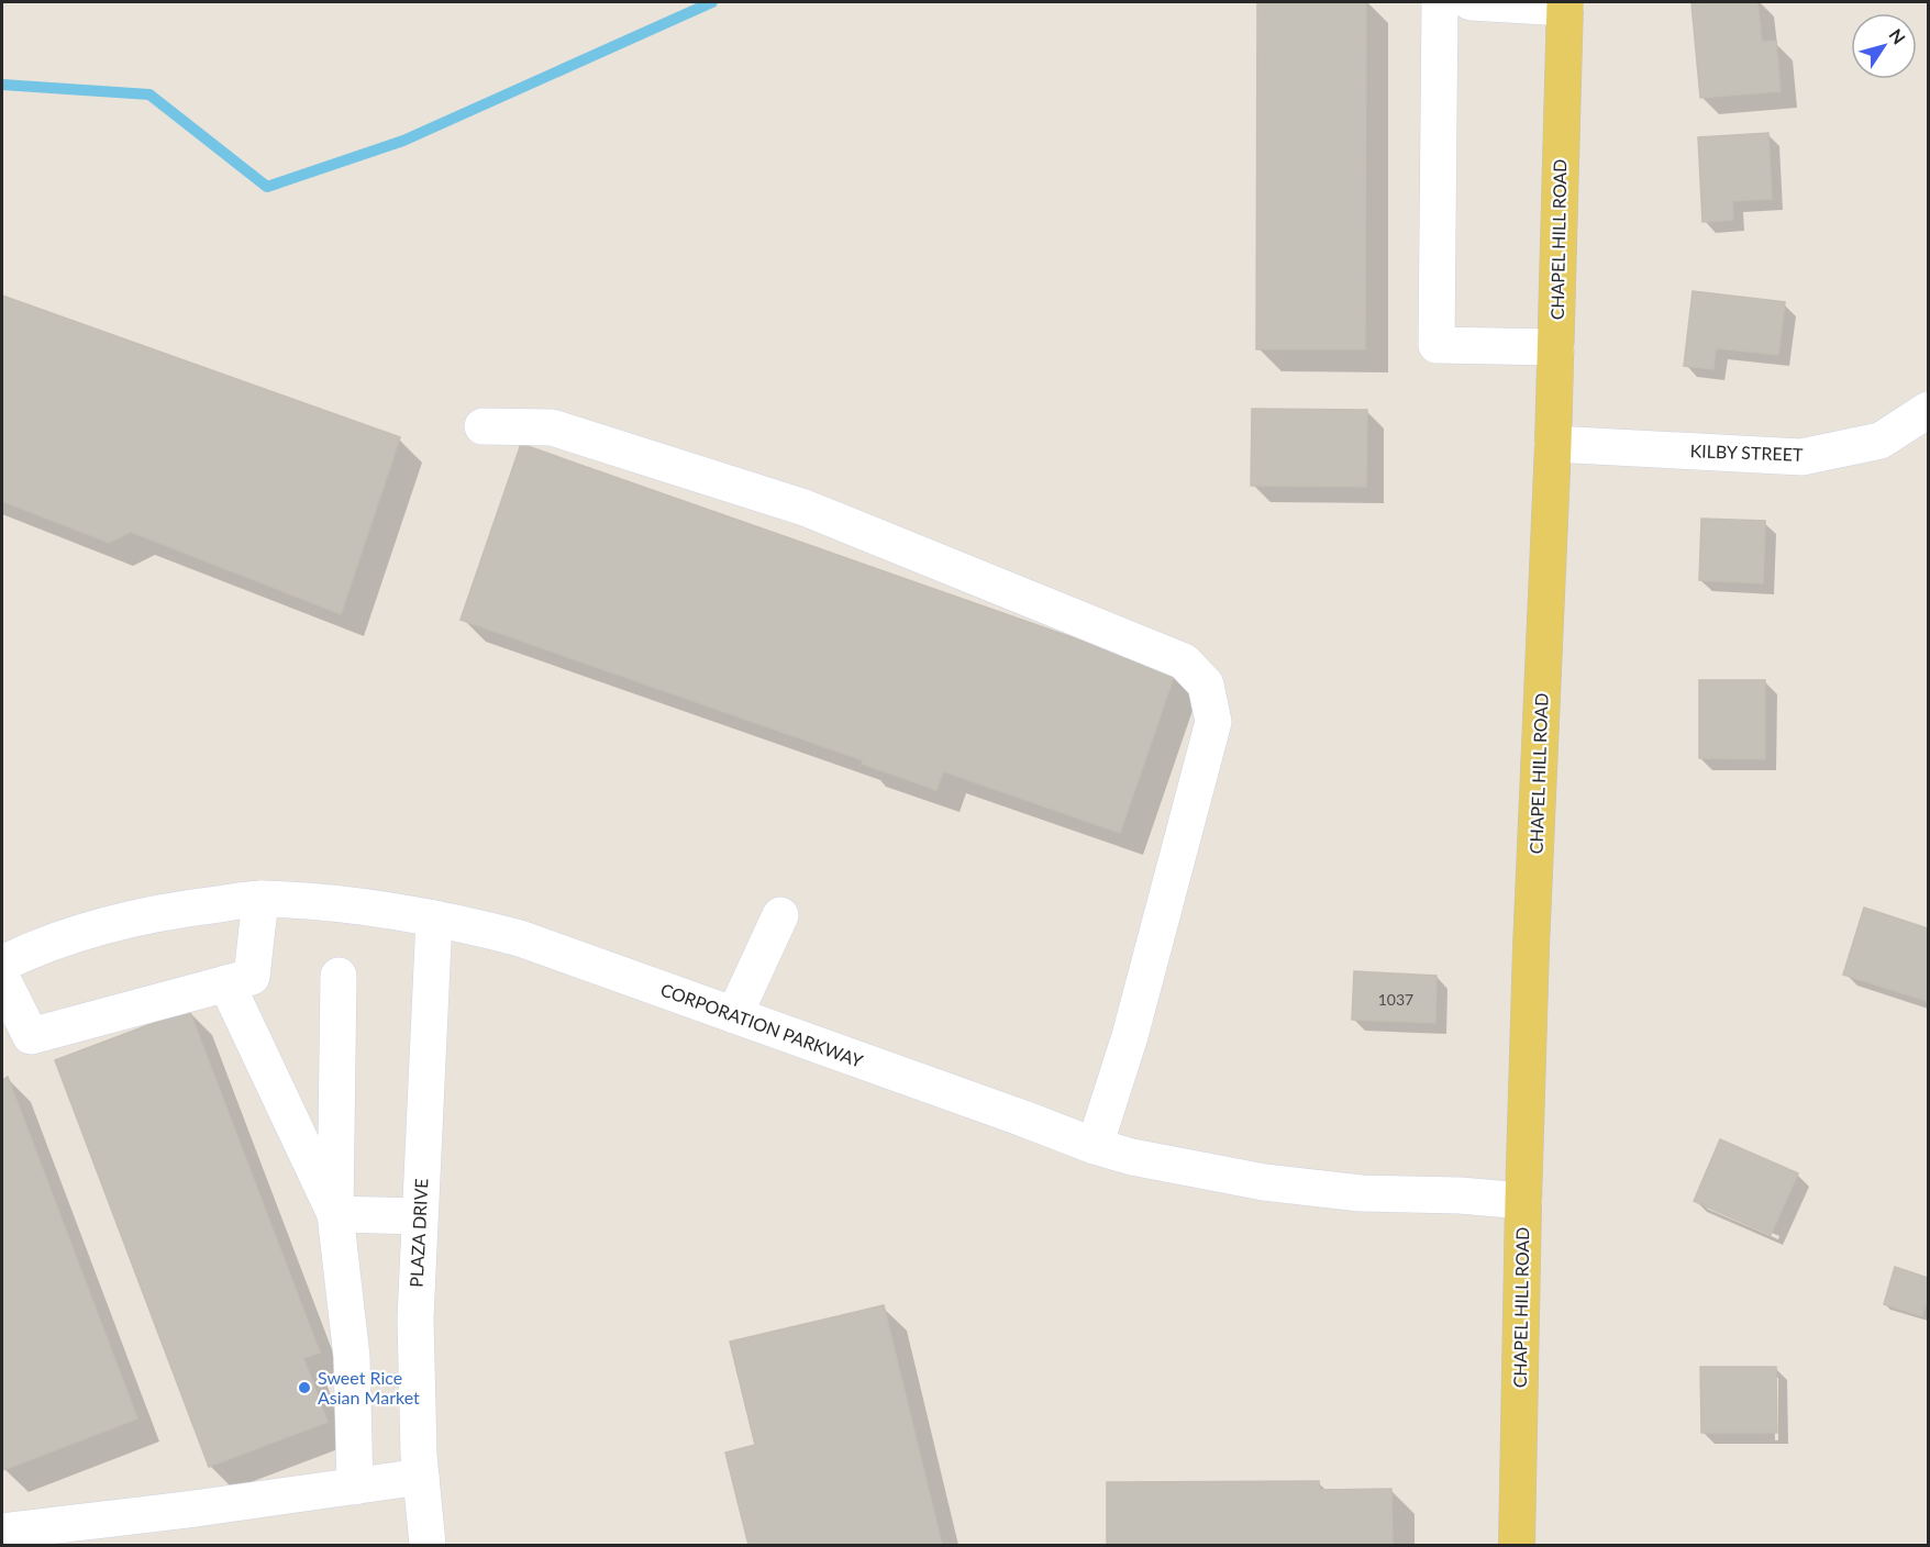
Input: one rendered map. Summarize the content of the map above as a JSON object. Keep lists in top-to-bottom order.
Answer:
{
  "streets": {
    "main road": ["CHAPEL HILL ROAD"],
    "street": ["KILBY STREET", "CORPORATION PARKWAY", "PLAZA DRIVE"]
  },
  "crossings": [
    ["CHAPEL HILL ROAD", "KILBY STREET"],
    ["CHAPEL HILL ROAD", "CORPORATION PARKWAY"],
    ["CORPORATION PARKWAY", "PLAZA DRIVE"]
  ],
  "places": ["Sweet Rice Asian Market"],
  "house_numbers": ["1037"],
  "north": "top right"
}
